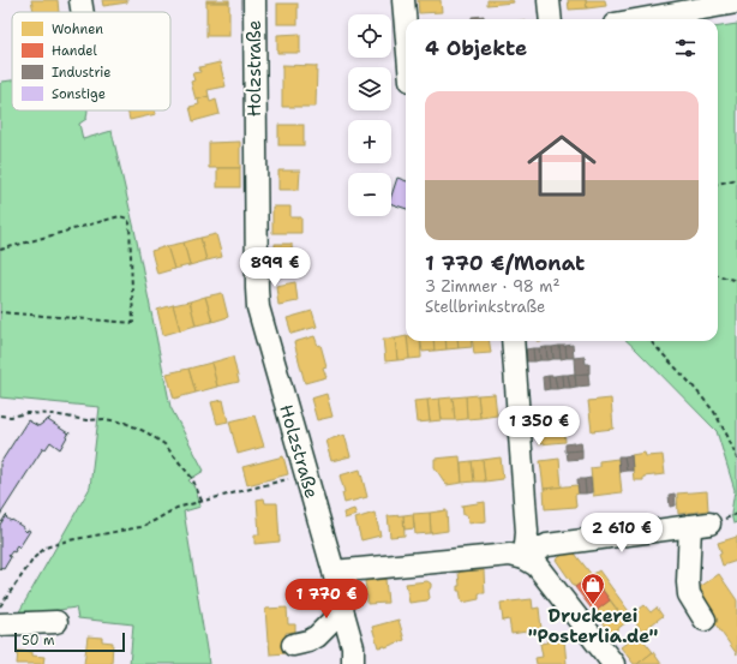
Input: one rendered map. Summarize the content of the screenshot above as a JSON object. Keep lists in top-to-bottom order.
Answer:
{
  "streets": {
    "street": ["Holzstraße"]
  },
  "places": {
    "shop": ["Druckerei \"Posterlia.de\""]
  },
  "legend": [
    "Wohnen",
    "Handel",
    "Industrie",
    "Sonstige"
  ],
  "scale_bar": "50 m",
  "page": {
    "map_buttons": ["+", "−"],
    "heading": "4 Objekte",
    "list": [
      {
        "name": "1 770 €/Monat",
        "note": "3 Zimmer · 98 m² · Stellbrinkstraße"
      }
    ],
    "price": [
      "899 €",
      "1 350 €",
      "2 610 €",
      "1 770 €"
    ],
    "scale": "50 m"
  }
}
